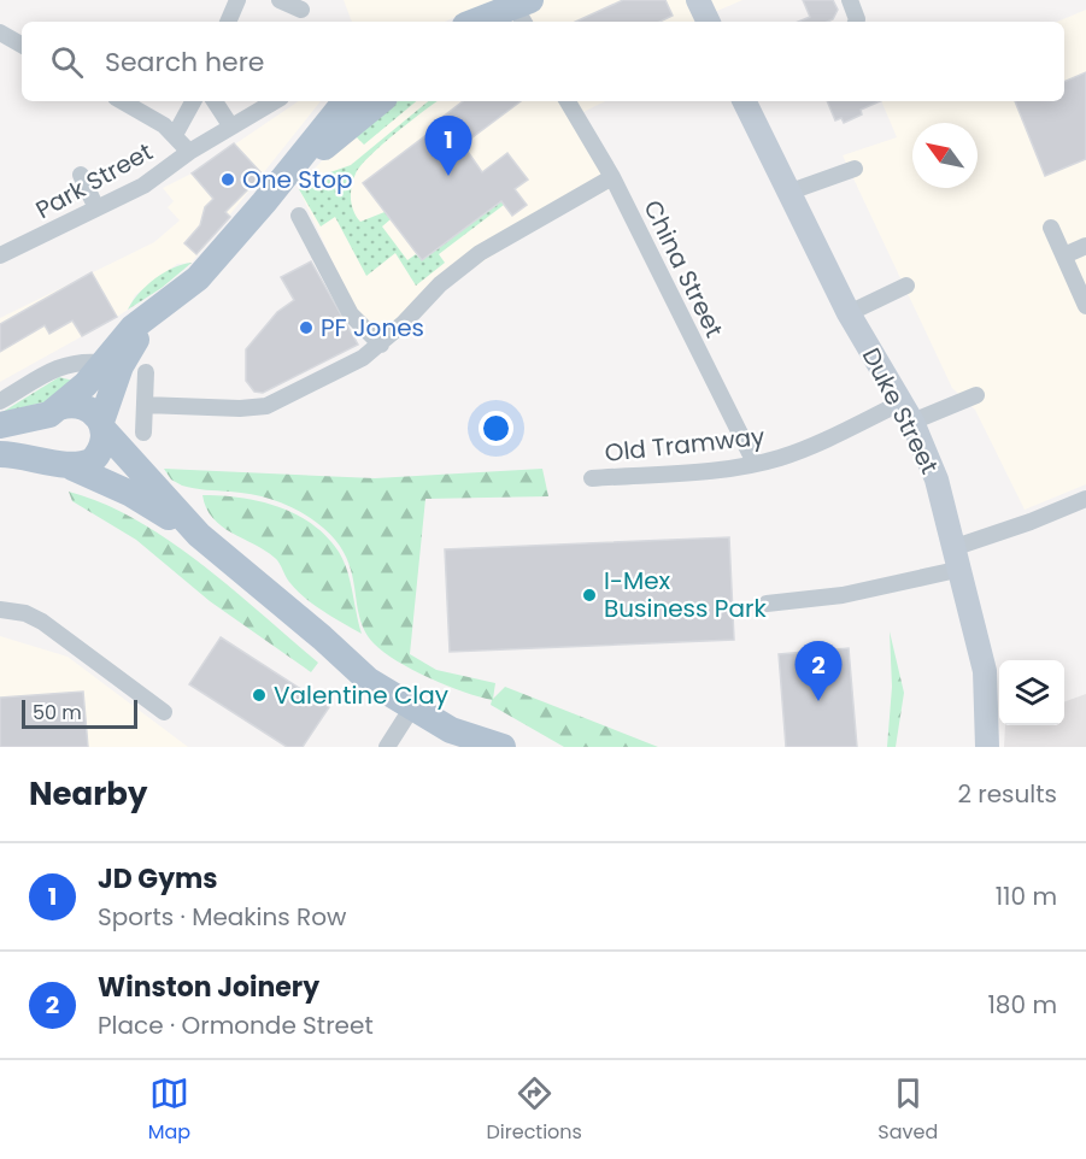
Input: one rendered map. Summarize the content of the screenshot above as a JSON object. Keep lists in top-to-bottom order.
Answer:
{
  "streets": {
    "street": [
      "Park Street",
      "China Street",
      "Duke Street",
      "Old Tramway"
    ]
  },
  "crossings": [
    ["China Street", "Old Tramway"],
    ["Duke Street", "Old Tramway"]
  ],
  "places": [
    "One Stop",
    "PF Jones",
    "I-Mex Business Park",
    "Valentine Clay"
  ],
  "scale_bar": "50 m",
  "north": "top left",
  "page": {
    "search": "Search here",
    "pins": ["1", "2"],
    "scale": "50 m",
    "heading": ["Nearby", "2 results"],
    "list": [
      {
        "mark": "1",
        "name": "JD Gyms",
        "note": "Sports · Meakins Row",
        "value": "110 m"
      },
      {
        "mark": "2",
        "name": "Winston Joinery",
        "note": "Place · Ormonde Street",
        "value": "180 m"
      }
    ],
    "nav": ["Map", "Directions", "Saved"]
  }
}
